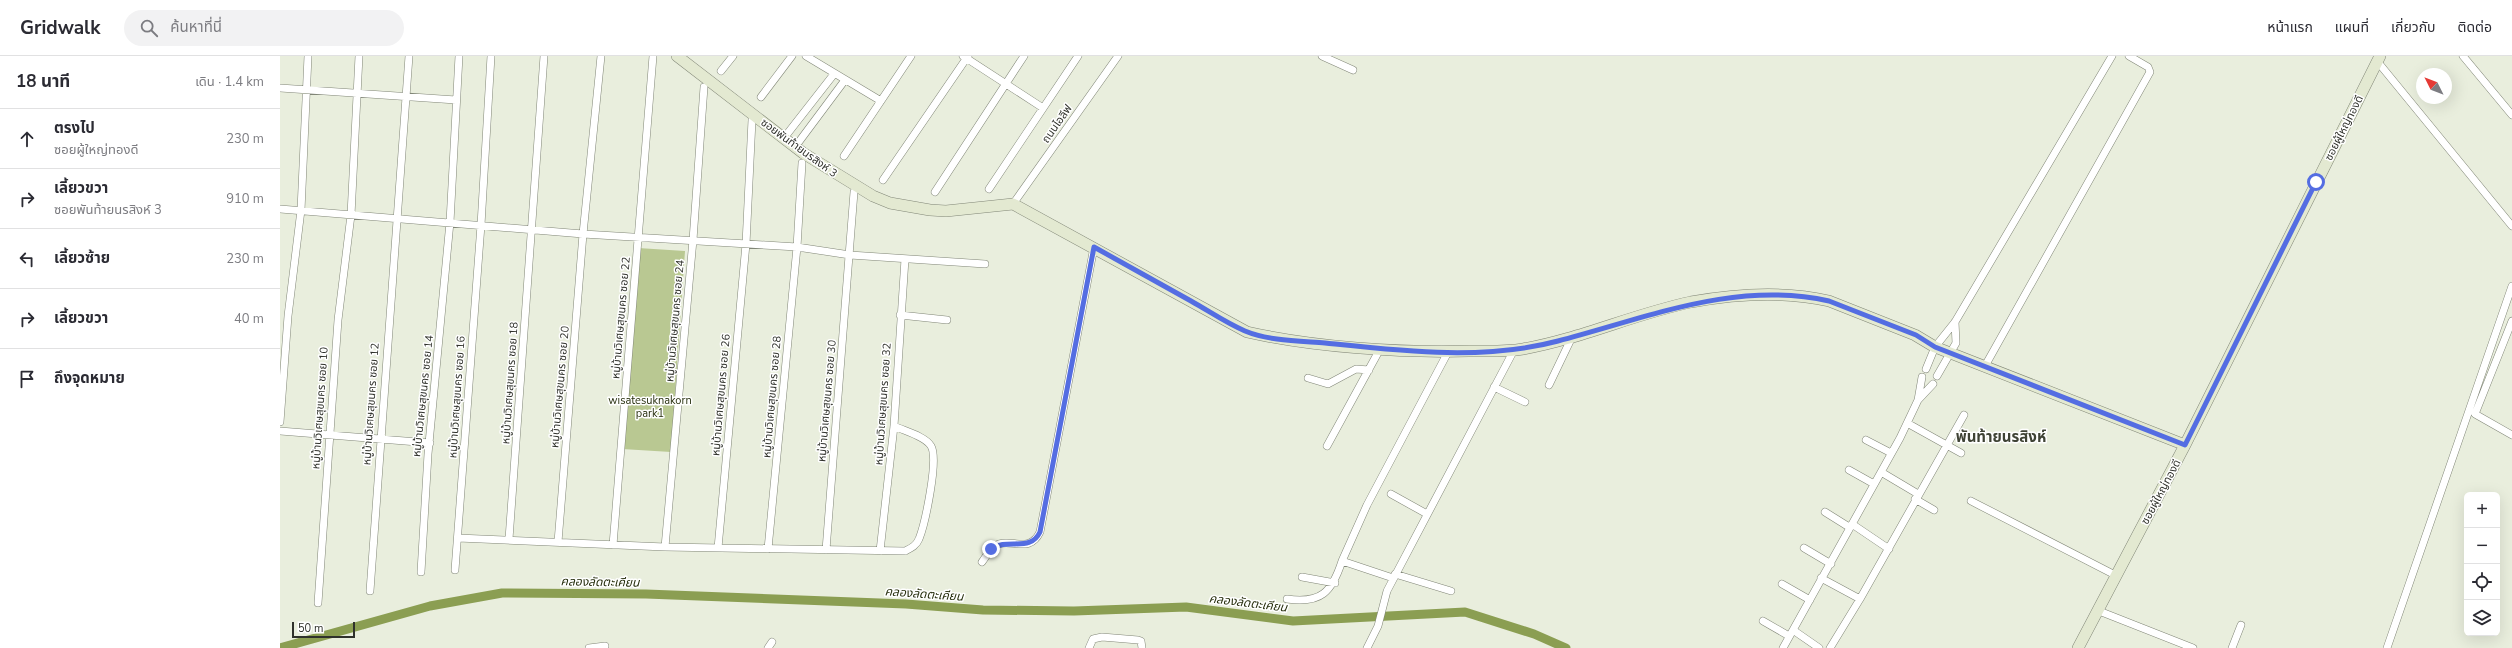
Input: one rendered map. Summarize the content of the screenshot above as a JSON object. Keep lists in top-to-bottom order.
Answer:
{
  "streets": {
    "street": [
      "ถนนไอลีฟ",
      "ซอยผู้ใหญ่ทองดี",
      "ซอยพันท้ายนรสิงห์ 3",
      "หมู่บ้านวิเศษสุขนคร ซอย 22",
      "หมู่บ้านวิเศษสุขนคร ซอย 24",
      "หมู่บ้านวิเศษสุขนคร ซอย 18",
      "หมู่บ้านวิเศษสุขนคร ซอย 20",
      "หมู่บ้านวิเศษสุขนคร ซอย 26",
      "หมู่บ้านวิเศษสุขนคร ซอย 14",
      "หมู่บ้านวิเศษสุขนคร ซอย 16",
      "หมู่บ้านวิเศษสุขนคร ซอย 28",
      "หมู่บ้านวิเศษสุขนคร ซอย 30",
      "หมู่บ้านวิเศษสุขนคร ซอย 12",
      "หมู่บ้านวิเศษสุขนคร ซอย 32",
      "หมู่บ้านวิเศษสุขนคร ซอย 10"
    ]
  },
  "crossings": [
    ["ถนนไอลีฟ", "ซอยพันท้ายนรสิงห์ 3"]
  ],
  "districts": ["พันท้ายนรสิงห์"],
  "water": ["คลองลัดตะเคียน"],
  "parks": ["wisatesuknakorn park1"],
  "scale_bar": "50 m",
  "north": "top left",
  "page": {
    "header": "Gridwalk",
    "search": "ค้นหาที่นี่",
    "nav": [
      "หน้าแรก",
      "แผนที่",
      "เกี่ยวกับ",
      "ติดต่อ"
    ],
    "heading": ["18 นาที", "เดิน · 1.4 km"],
    "list": [
      ["ตรงไป", "ซอยผู้ใหญ่ทองดี", "230 m"],
      ["เลี้ยวขวา", "ซอยพันท้ายนรสิงห์ 3", "910 m"],
      ["เลี้ยวซ้าย", "230 m"],
      ["เลี้ยวขวา", "40 m"],
      "ถึงจุดหมาย"
    ],
    "map_buttons": ["+", "−"],
    "scale": "50 m"
  }
}
